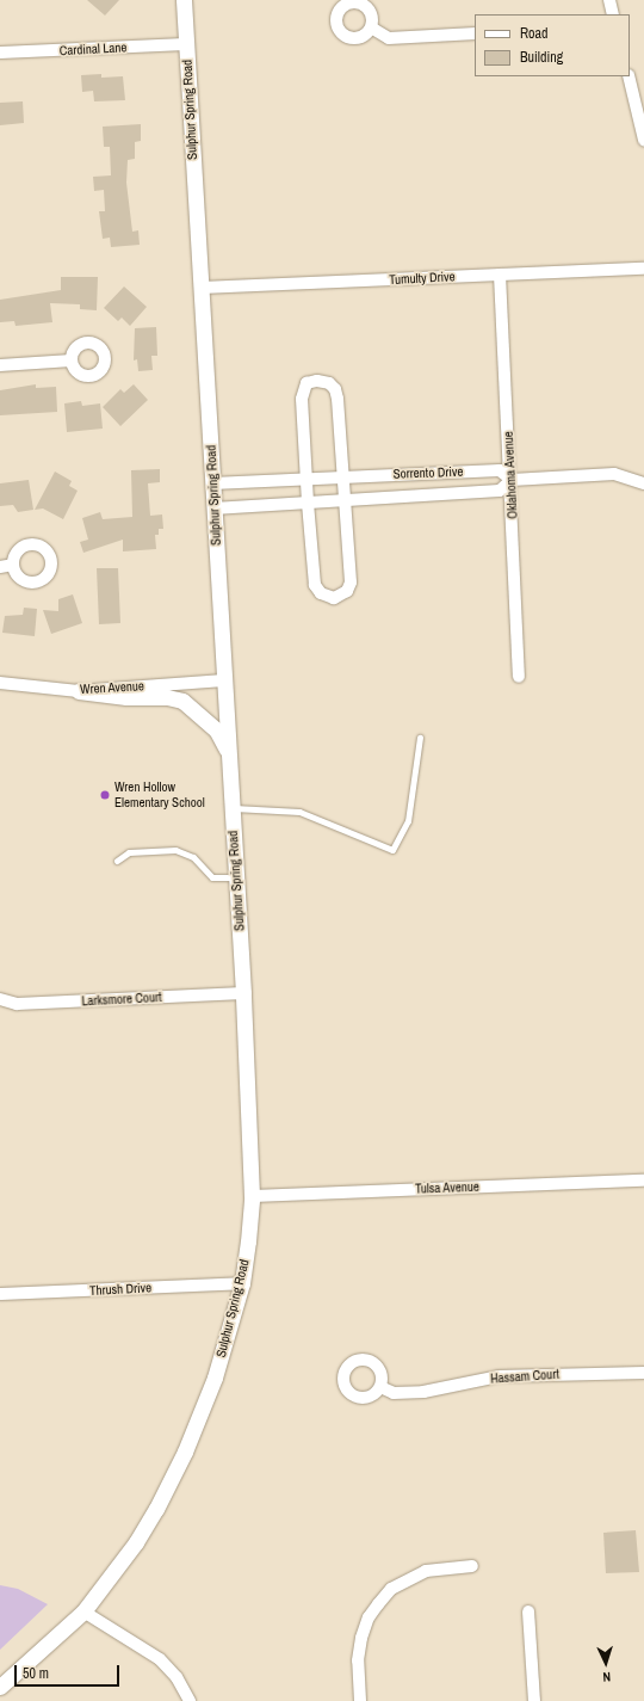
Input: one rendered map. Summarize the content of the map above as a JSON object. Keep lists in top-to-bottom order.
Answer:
{
  "streets": {
    "main road": ["Sulphur Spring Road"],
    "street": [
      "Cardinal Lane",
      "Tumulty Drive",
      "Sorrento Drive",
      "Oklahoma Avenue",
      "Wren Avenue",
      "Larksmore Court",
      "Tulsa Avenue",
      "Thrush Drive",
      "Hassam Court"
    ]
  },
  "crossings": [
    ["Cardinal Lane", "Sulphur Spring Road"],
    ["Sulphur Spring Road", "Tumulty Drive"],
    ["Sulphur Spring Road", "Sorrento Drive"],
    ["Sulphur Spring Road", "Wren Avenue"],
    ["Sulphur Spring Road", "Larksmore Court"],
    ["Sulphur Spring Road", "Tulsa Avenue"],
    ["Sulphur Spring Road", "Thrush Drive"],
    ["Tumulty Drive", "Oklahoma Avenue"],
    ["Sorrento Drive", "Oklahoma Avenue"]
  ],
  "places": ["Wren Hollow Elementary School"],
  "legend": ["Road", "Building"],
  "scale_bar": "50 m",
  "north": "bottom"
}
